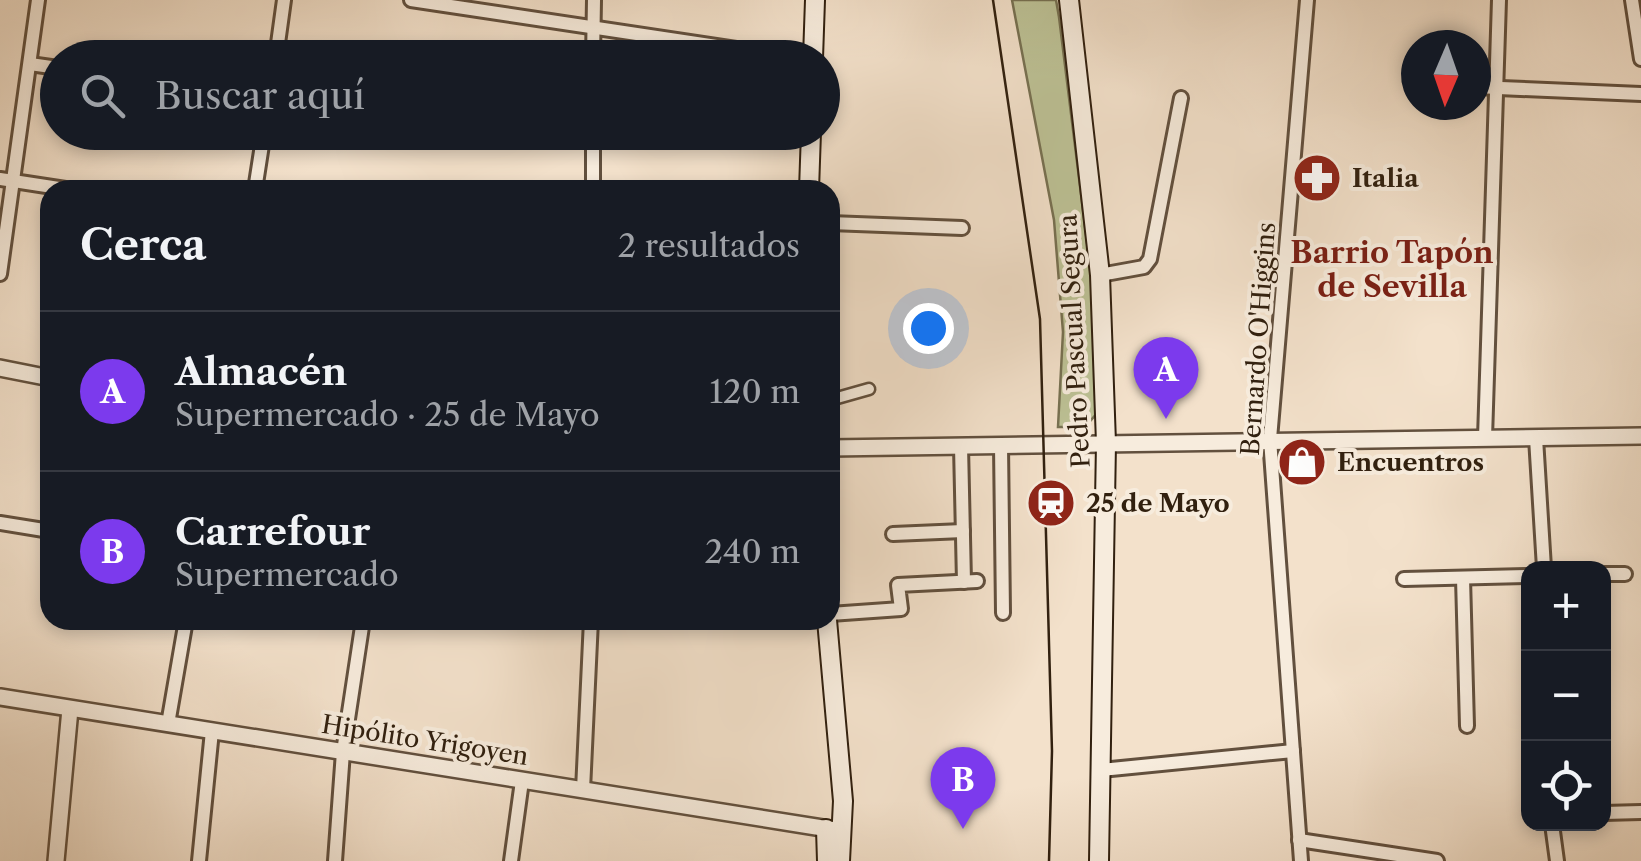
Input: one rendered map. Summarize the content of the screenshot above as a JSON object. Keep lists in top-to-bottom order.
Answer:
{
  "streets": {
    "main road": ["Pedro Pascual Segura"],
    "street": ["Bernardo O'Higgins", "Hipólito Yrigoyen"]
  },
  "districts": ["Barrio Tapón de Sevilla"],
  "places": {
    "pharmacy": ["Italia"],
    "shop": ["Encuentros"],
    "station": ["25 de Mayo"]
  },
  "north": "bottom",
  "page": {
    "search": "Buscar aquí",
    "heading": ["Cerca", "2 resultados"],
    "list": [
      {
        "mark": "A",
        "name": "Almacén",
        "note": "Supermercado · 25 de Mayo",
        "value": "120 m"
      },
      {
        "mark": "B",
        "name": "Carrefour",
        "note": "Supermercado",
        "value": "240 m"
      }
    ],
    "pins": ["A", "B"],
    "map_buttons": ["+", "−"]
  }
}
